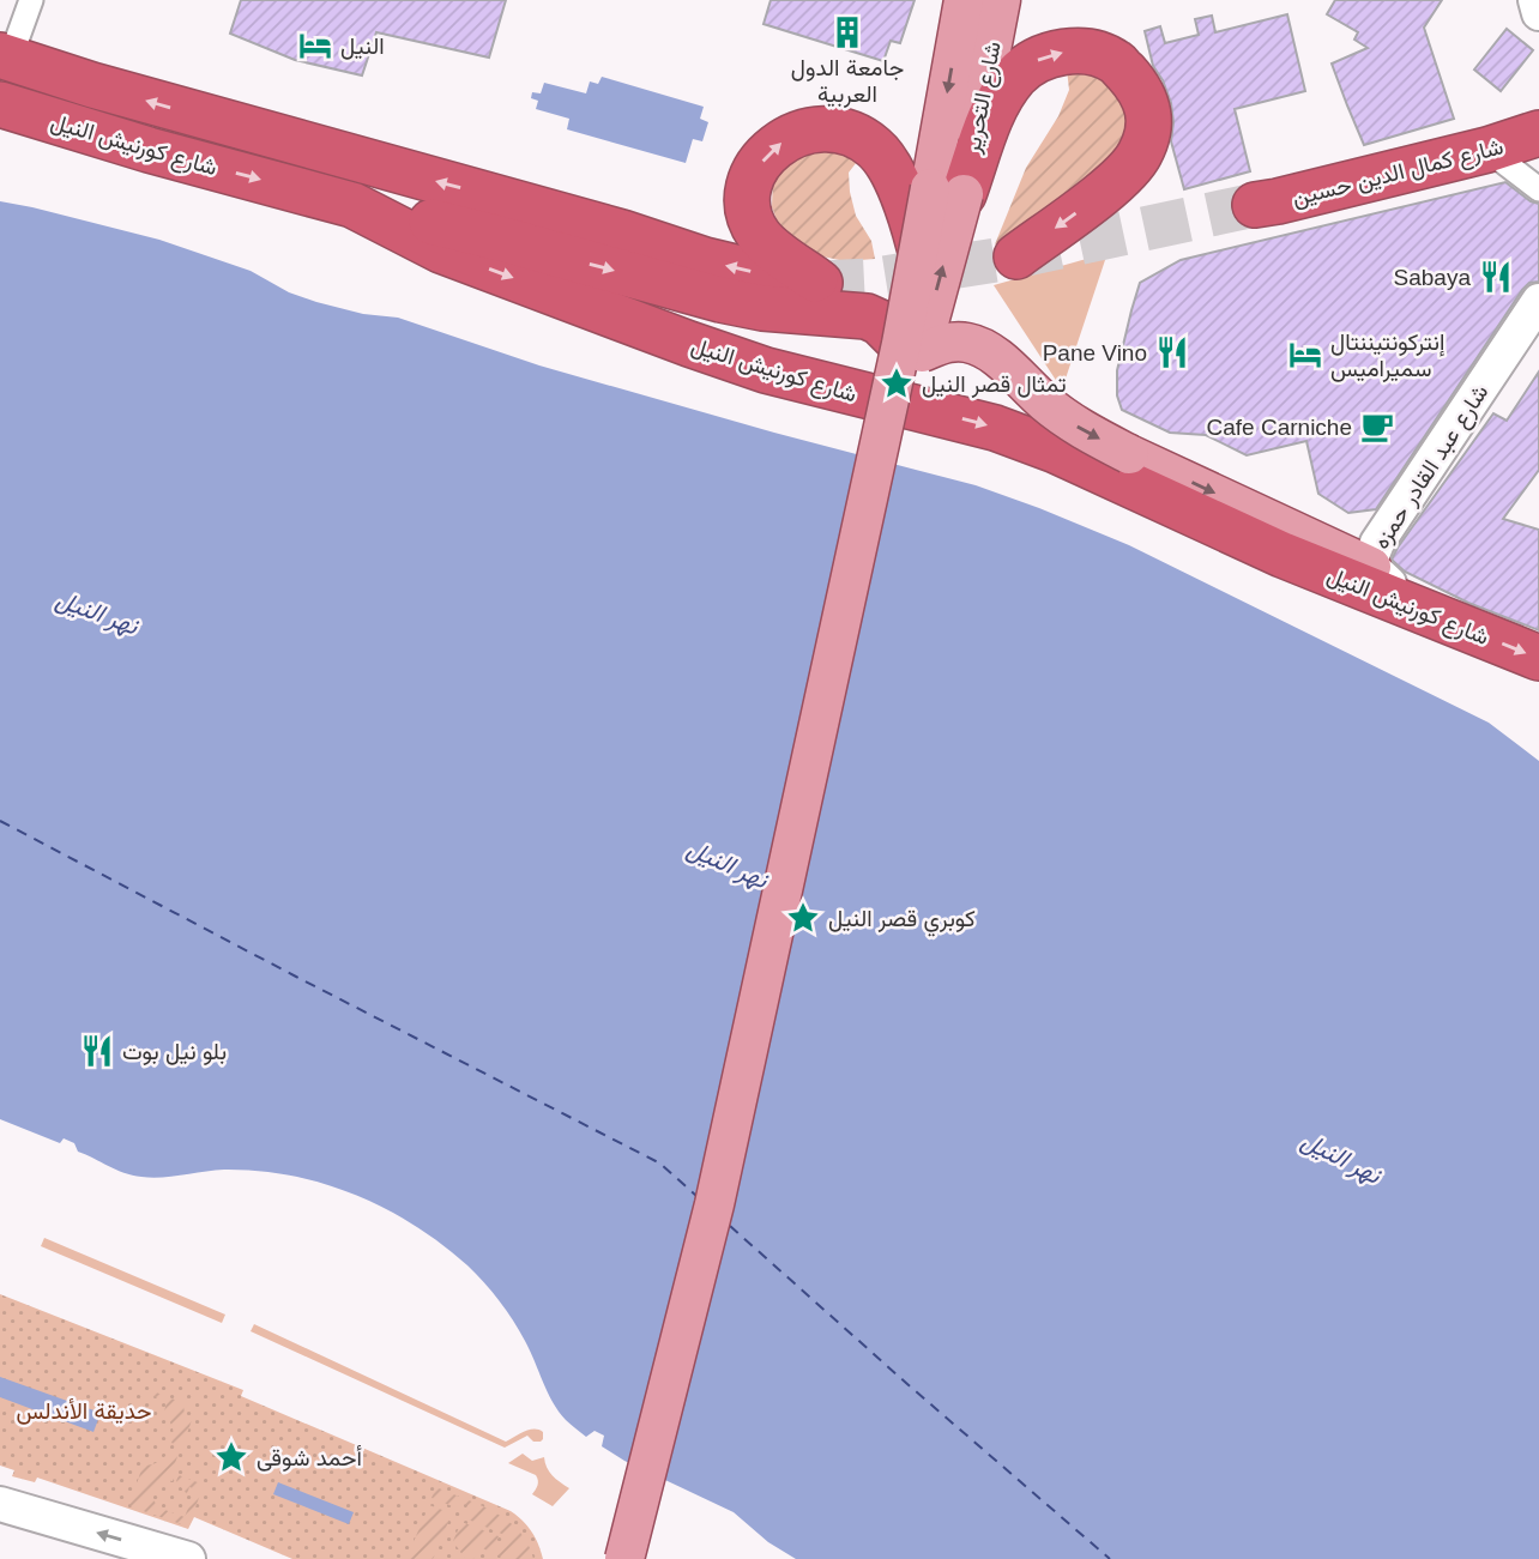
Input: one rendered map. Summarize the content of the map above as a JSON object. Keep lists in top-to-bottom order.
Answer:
{
  "streets": {
    "highway": ["شارع كورنيش النيل", "شارع كمال الدين حسين"],
    "main road": ["شارع التحرير"],
    "street": ["شارع عبد القادر حمزه"]
  },
  "crossings": [
    ["شارع كورنيش النيل", "شارع عبد القادر حمزه"]
  ],
  "water": ["نهر النيل"],
  "parks": ["حديقة الأندلس"],
  "places": {
    "building": ["جامعة الدول العربية"],
    "hotel": ["النيل", "إنتركونتيننتال سميراميس"],
    "restaurant": ["Sabaya", "Pane Vino", "بلو نيل بوت"],
    "place": ["تمثال قصر النيل", "كوبري قصر النيل", "أحمد شوقى"],
    "cafe": ["Cafe Carniche"]
  }
}
